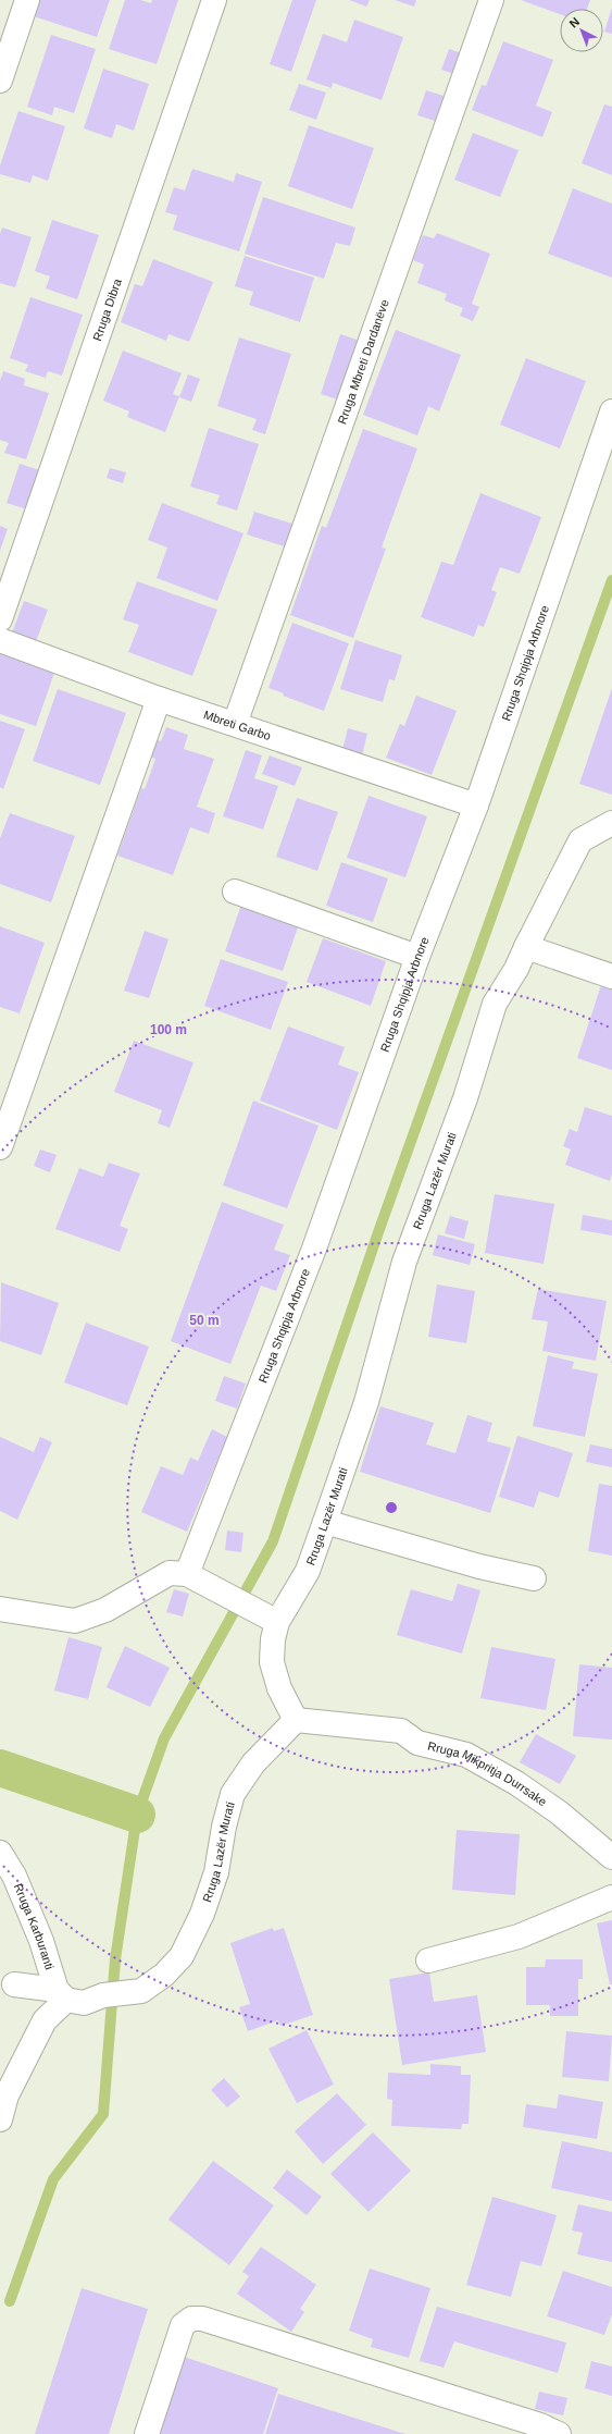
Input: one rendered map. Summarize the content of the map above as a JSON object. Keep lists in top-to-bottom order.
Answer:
{
  "streets": {
    "street": [
      "Rruga Dibra",
      "Rruga Mbreti Dardanëve",
      "Rruga Shqipja Arbnore",
      "Mbreti Garbo",
      "Rruga Lazër Murati",
      "Rruga Mikpritja Durrsake",
      "Rruga Karburanti"
    ]
  },
  "crossings": [
    ["Rruga Mbreti Dardanëve", "Mbreti Garbo"],
    ["Rruga Shqipja Arbnore", "Mbreti Garbo"],
    ["Rruga Lazër Murati", "Rruga Mikpritja Durrsake"],
    ["Rruga Lazër Murati", "Rruga Karburanti"]
  ],
  "north": "top left",
  "rings": ["100 m", "50 m"]
}
